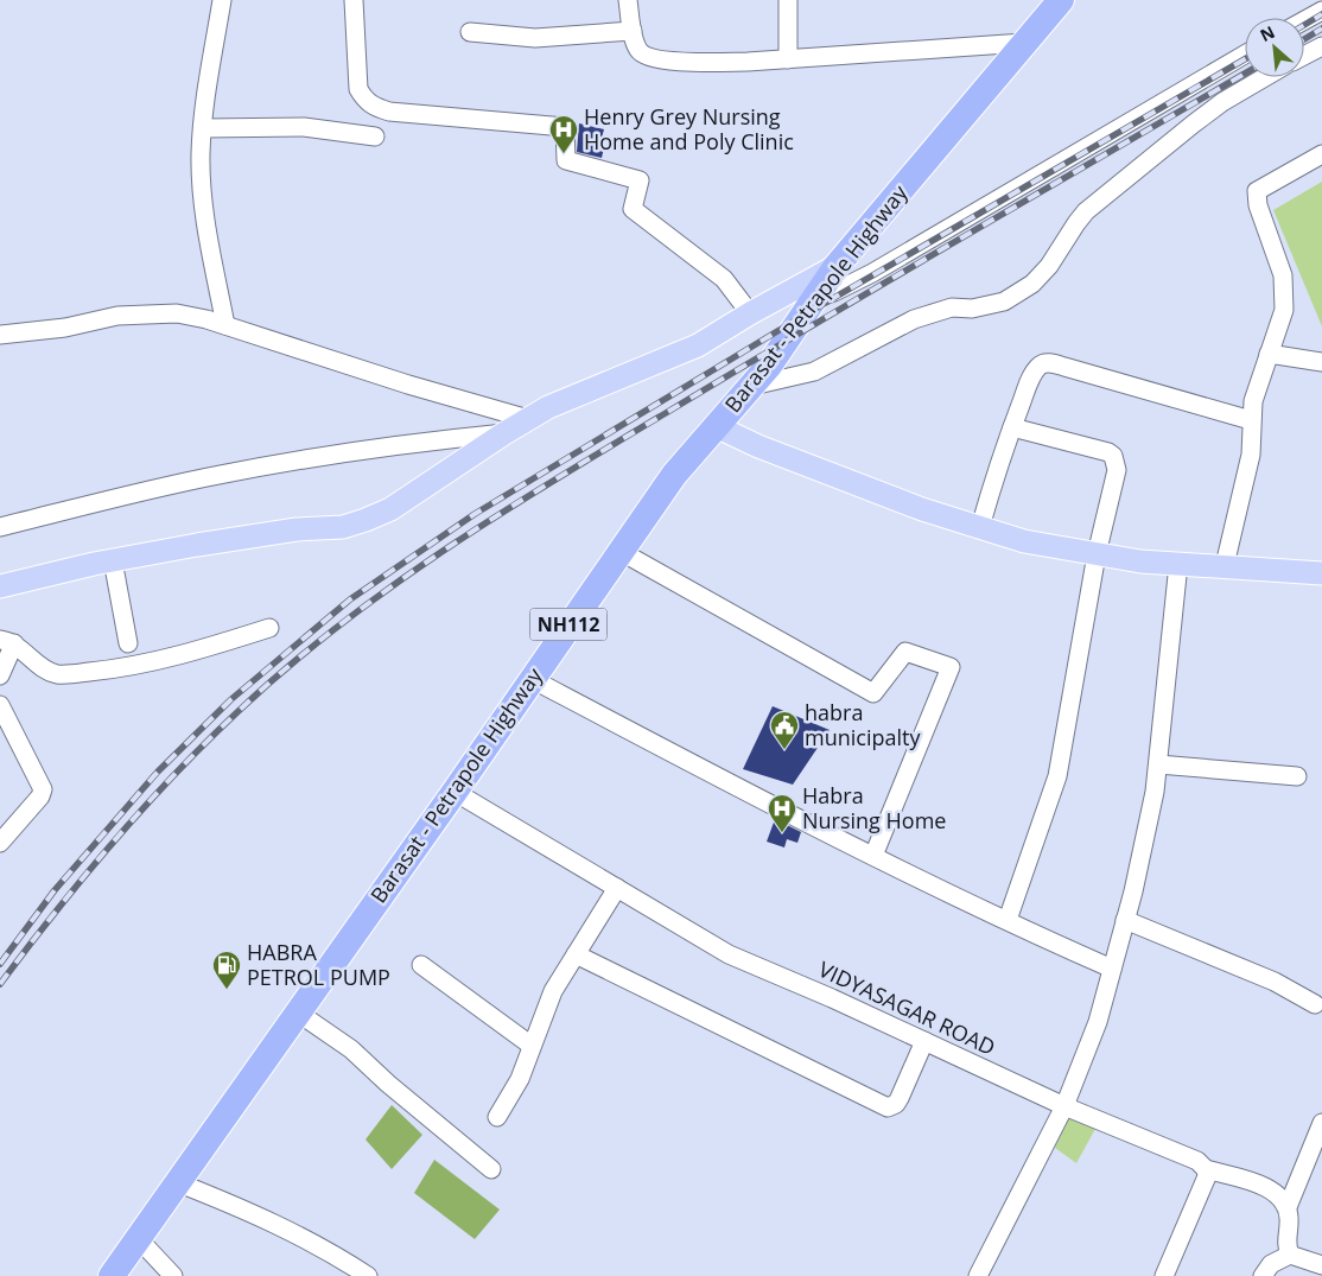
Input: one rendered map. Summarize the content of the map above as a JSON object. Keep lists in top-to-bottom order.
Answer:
{
  "streets": {
    "highway": ["Barasat - Petrapole Highway", "NH112"],
    "street": ["VIDYASAGAR ROAD"]
  },
  "crossings": [
    ["Barasat - Petrapole Highway", "VIDYASAGAR ROAD"]
  ],
  "places": {
    "hospital": ["Henry Grey Nursing Home and Poly Clinic", "Habra Nursing Home"],
    "public building": ["habra municipalty"],
    "fuel station": ["HABRA PETROL PUMP"]
  },
  "north": "top left"
}
